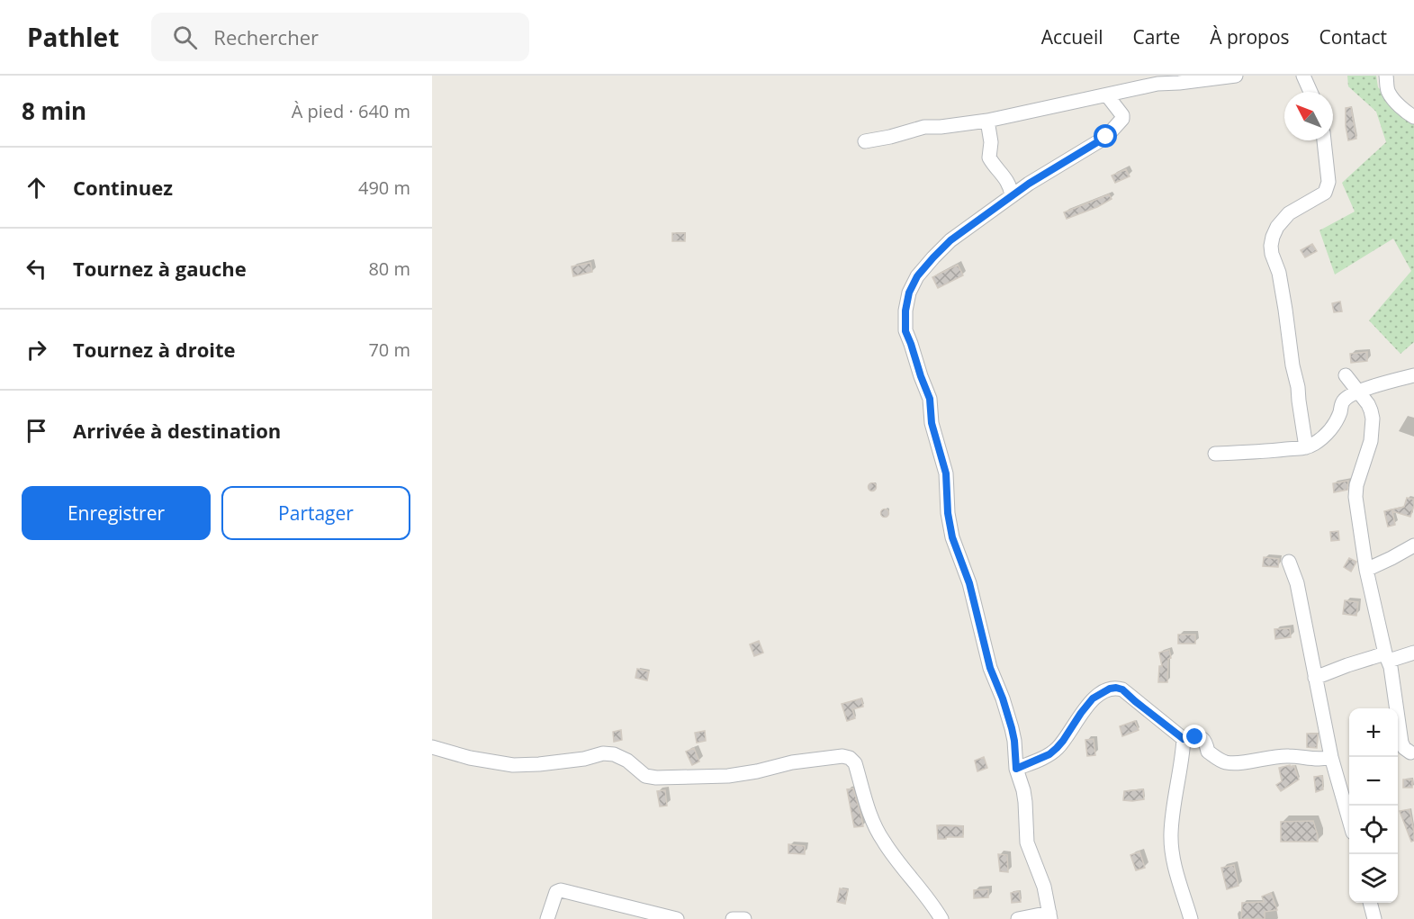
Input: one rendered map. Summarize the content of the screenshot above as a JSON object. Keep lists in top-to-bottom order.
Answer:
{
  "north": "top left",
  "page": {
    "header": "Pathlet",
    "search": "Rechercher",
    "nav": [
      "Accueil",
      "Carte",
      "À propos",
      "Contact"
    ],
    "heading": ["8 min", "À pied · 640 m"],
    "list": [
      ["Continuez", "490 m"],
      ["Tournez à gauche", "80 m"],
      ["Tournez à droite", "70 m"],
      "Arrivée à destination"
    ],
    "buttons": ["Enregistrer", "Partager"],
    "map_buttons": ["+", "−"]
  }
}
